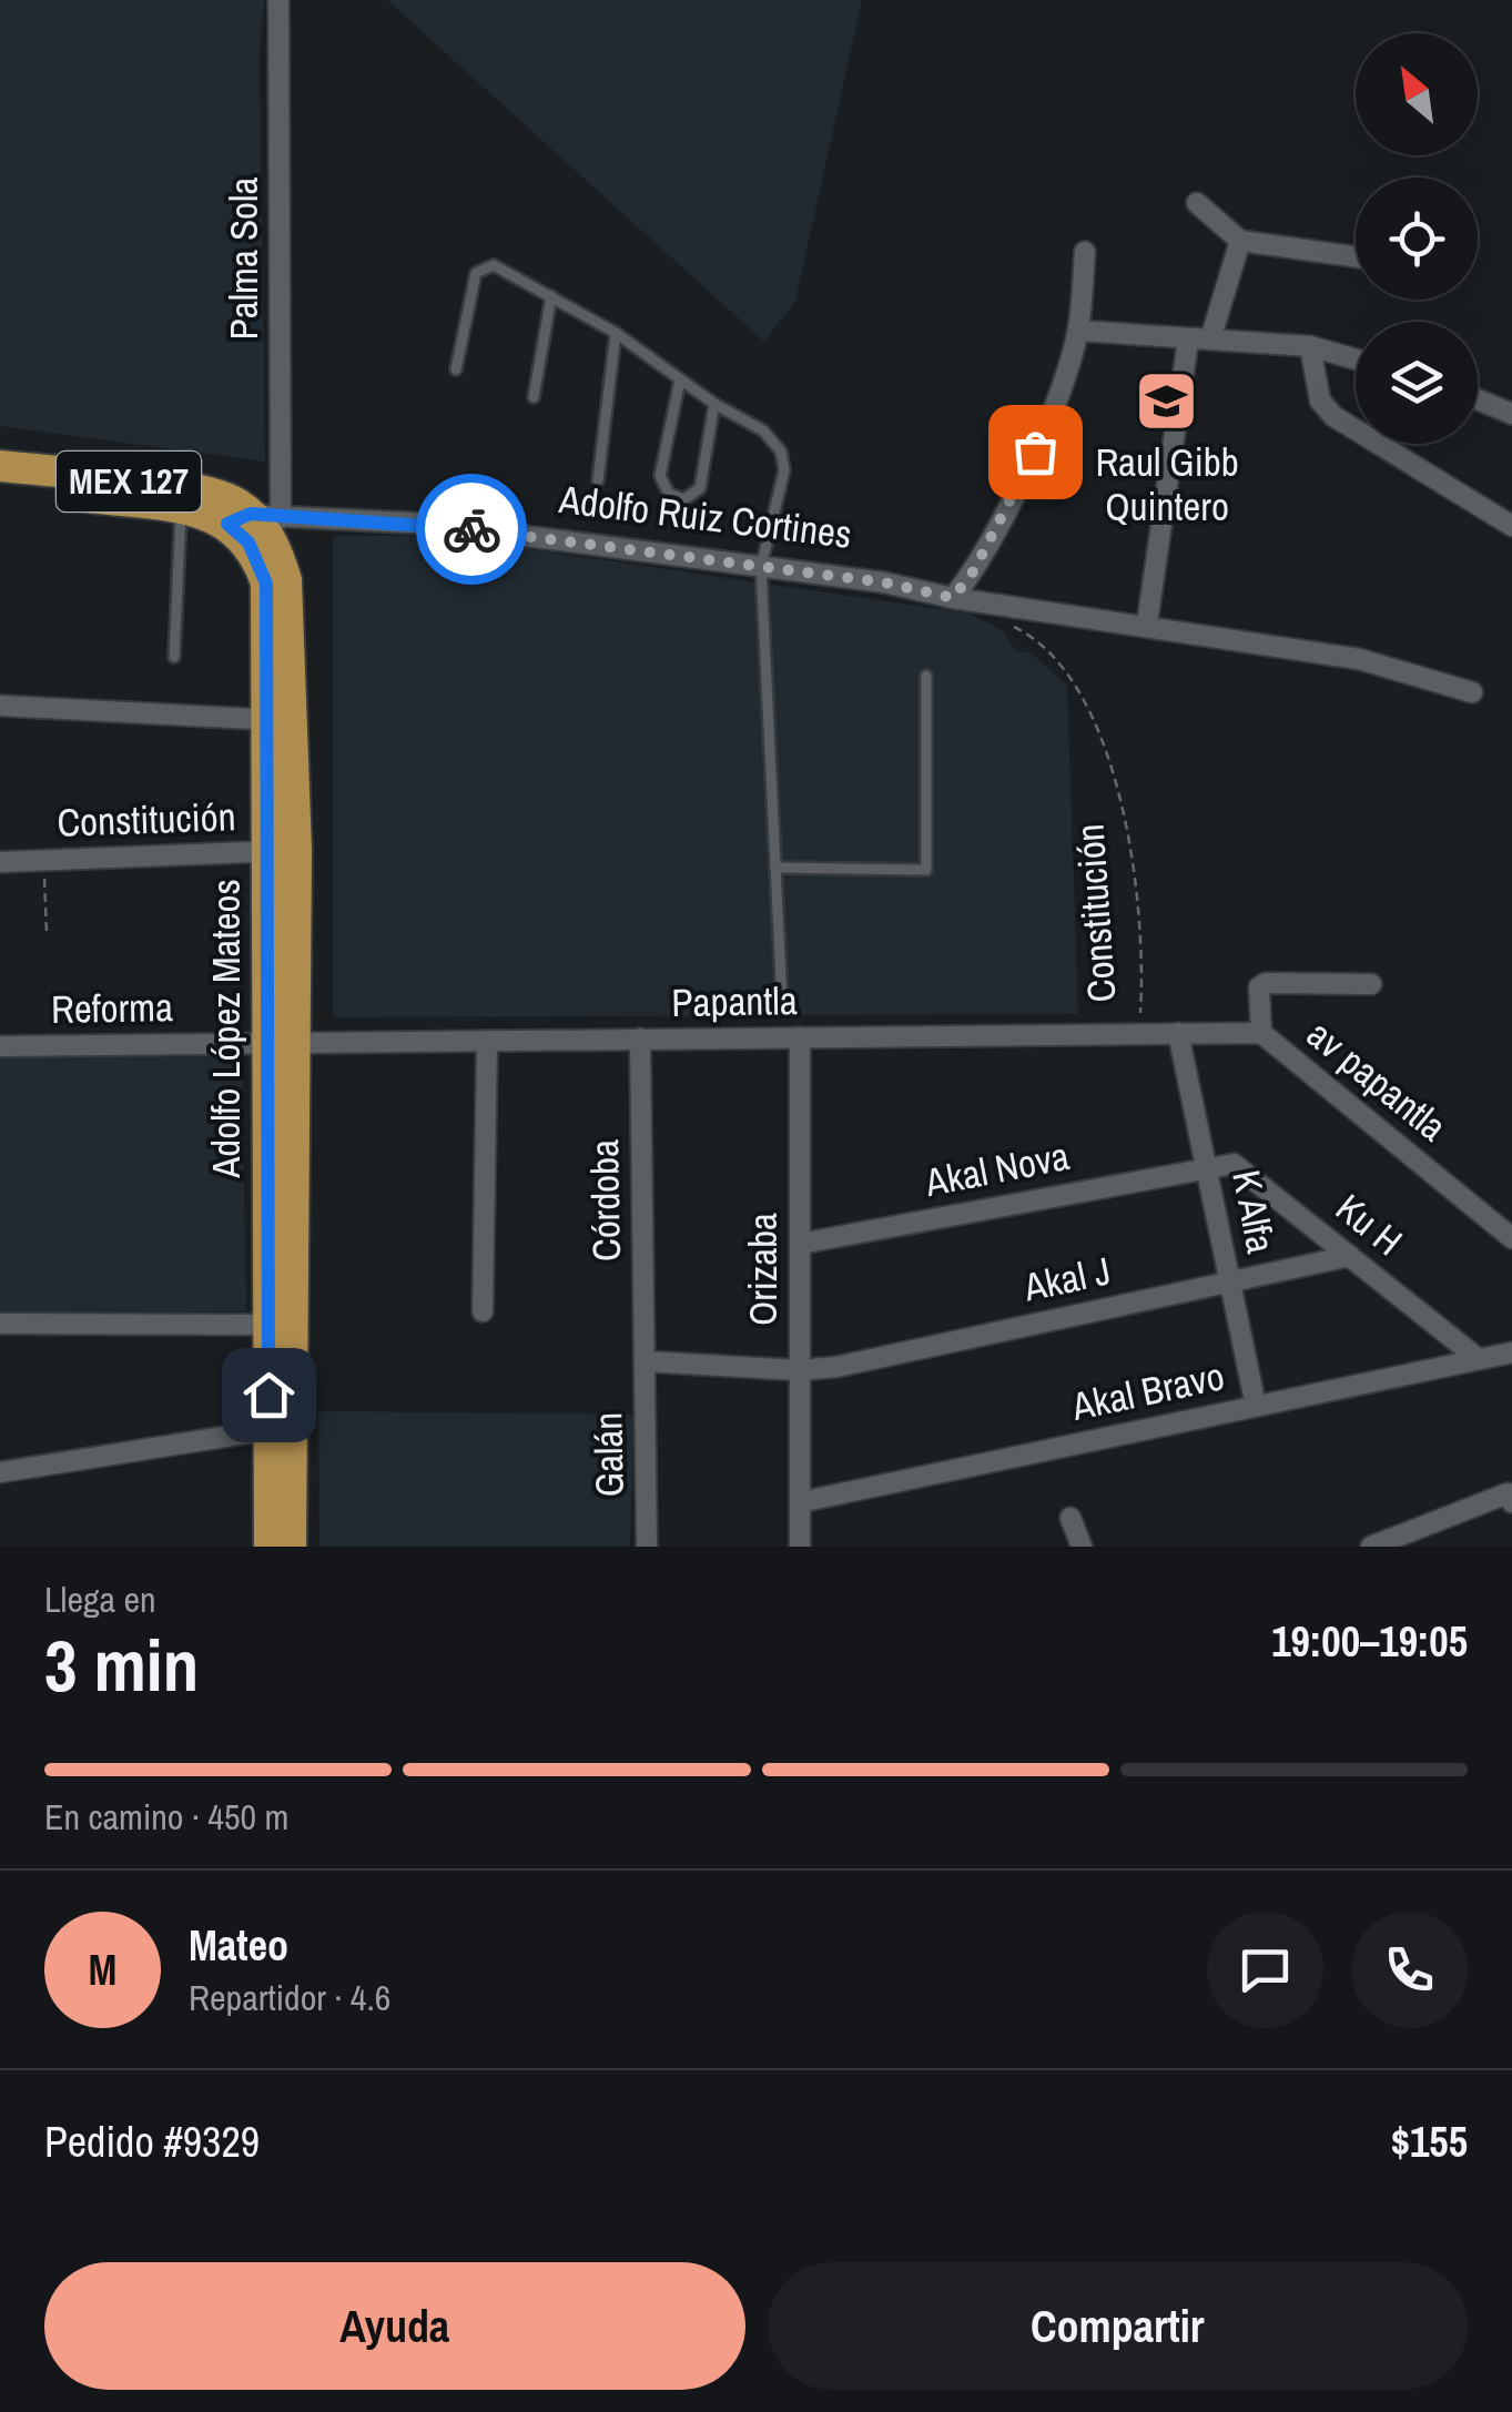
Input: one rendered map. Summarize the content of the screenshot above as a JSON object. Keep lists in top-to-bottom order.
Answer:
{
  "streets": {
    "main road": ["MEX 127", "Adolfo Ruiz Cortines", "Adolfo López Mateos"],
    "street": [
      "Palma Sola",
      "Constitución",
      "Papantla",
      "Reforma",
      "av papantla",
      "Akal Nova",
      "Córdoba",
      "K Alfa",
      "Ku H",
      "Orizaba",
      "Akal J",
      "Akal Bravo",
      "Galán"
    ]
  },
  "crossings": [
    ["Palma Sola", "Adolfo Ruiz Cortines"],
    ["Palma Sola", "Adolfo López Mateos"],
    ["Adolfo Ruiz Cortines", "Adolfo López Mateos"],
    ["Constitución", "Papantla"],
    ["Constitución", "Adolfo López Mateos"],
    ["Papantla", "Reforma"],
    ["Papantla", "Adolfo López Mateos"],
    ["Papantla", "av papantla"],
    ["Papantla", "Córdoba"],
    ["Papantla", "K Alfa"],
    ["Papantla", "Orizaba"],
    ["Reforma", "Adolfo López Mateos"],
    ["av papantla", "K Alfa"],
    ["Akal Nova", "K Alfa"],
    ["Akal Nova", "Ku H"],
    ["Akal Nova", "Orizaba"],
    ["Córdoba", "Akal J"],
    ["Córdoba", "Galán"],
    ["K Alfa", "Ku H"],
    ["K Alfa", "Akal J"],
    ["K Alfa", "Akal Bravo"],
    ["Ku H", "Akal J"],
    ["Ku H", "Akal Bravo"],
    ["Orizaba", "Akal J"],
    ["Orizaba", "Akal Bravo"],
    ["Akal J", "Galán"]
  ],
  "places": {
    "school or university": ["Raul Gibb Quintero"]
  },
  "north": "top left",
  "page": {
    "heading": ["3 min", "Llega en", "19:00–19:05"],
    "panel": [
      "Mateo",
      "Repartidor · 4.6",
      "Pedido #9329",
      "$155"
    ],
    "bar": "En camino · 450 m",
    "round": "M",
    "buttons": ["Ayuda", "Compartir"]
  }
}
